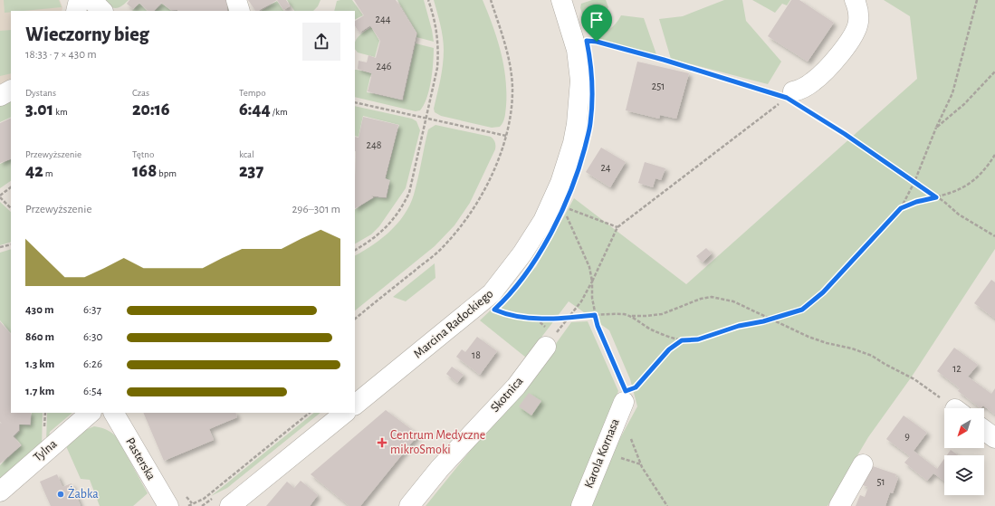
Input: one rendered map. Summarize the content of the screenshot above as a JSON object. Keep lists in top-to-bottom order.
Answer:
{
  "streets": {
    "street": [
      "Marcina Radockiego",
      "Skotnica",
      "Tylna",
      "Karola Kornasa",
      "Pasterska"
    ]
  },
  "places": {
    "health": ["Centrum Medyczne mikroSmoki"],
    "other": ["Żabka"]
  },
  "house_numbers": [
    "244",
    "246",
    "251",
    "248",
    "24",
    "18",
    "12",
    "9",
    "51"
  ],
  "north": "bottom left",
  "page": {
    "heading": ["Wieczorny bieg", "18:33 · 7 × 430 m"],
    "stats": [
      ["Dystans", "3.01 km"],
      ["Czas", "20:16"],
      ["Tempo", "6:44 /km"],
      ["Przewyższenie", "42 m"],
      ["Tętno", "168 bpm"],
      ["kcal", "237"]
    ],
    "chart": ["Przewyższenie", "296–301 m"],
    "list": [
      {
        "name": "430 m",
        "note": "6:37"
      },
      {
        "name": "860 m",
        "note": "6:30"
      },
      {
        "name": "1.3 km",
        "note": "6:26"
      },
      {
        "name": "1.7 km",
        "note": "6:54"
      }
    ]
  }
}
